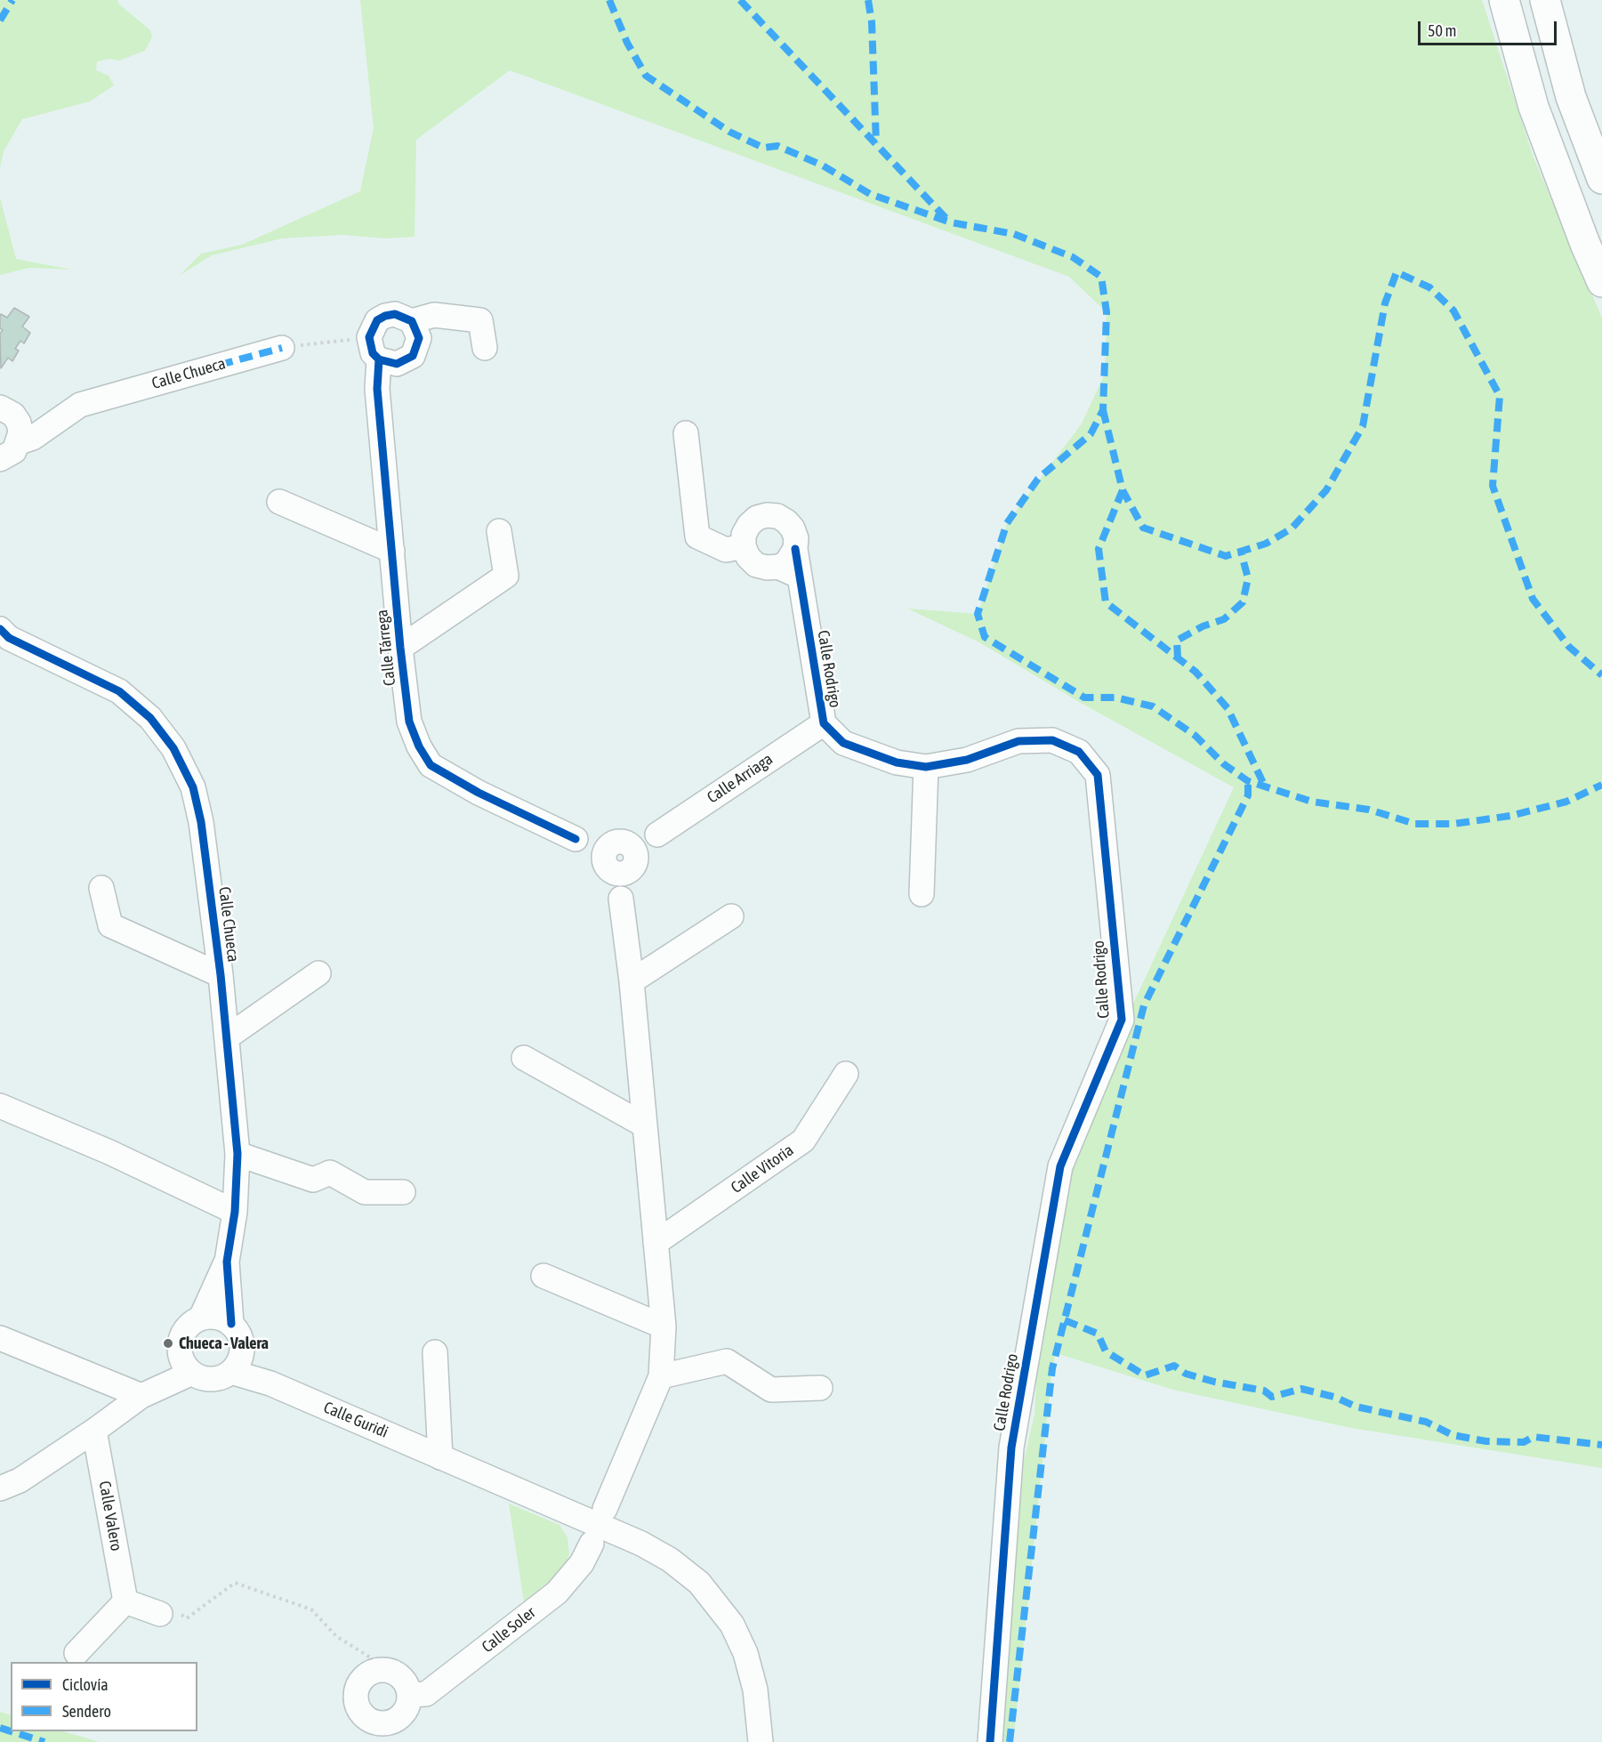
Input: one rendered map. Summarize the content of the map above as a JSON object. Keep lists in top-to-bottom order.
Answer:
{
  "streets": {
    "street": [
      "Calle Chueca",
      "Calle Tárrega",
      "Calle Rodrigo",
      "Calle Arriaga",
      "Calle Vitoria",
      "Calle Guridi",
      "Calle Valero",
      "Calle Soler"
    ]
  },
  "crossings": [
    ["Calle Chueca", "Calle Guridi"],
    ["Calle Tárrega", "Calle Arriaga"],
    ["Calle Rodrigo", "Calle Arriaga"]
  ],
  "places": ["Chueca - Valera"],
  "legend": ["Ciclovía", "Sendero"],
  "scale_bar": "50 m"
}
